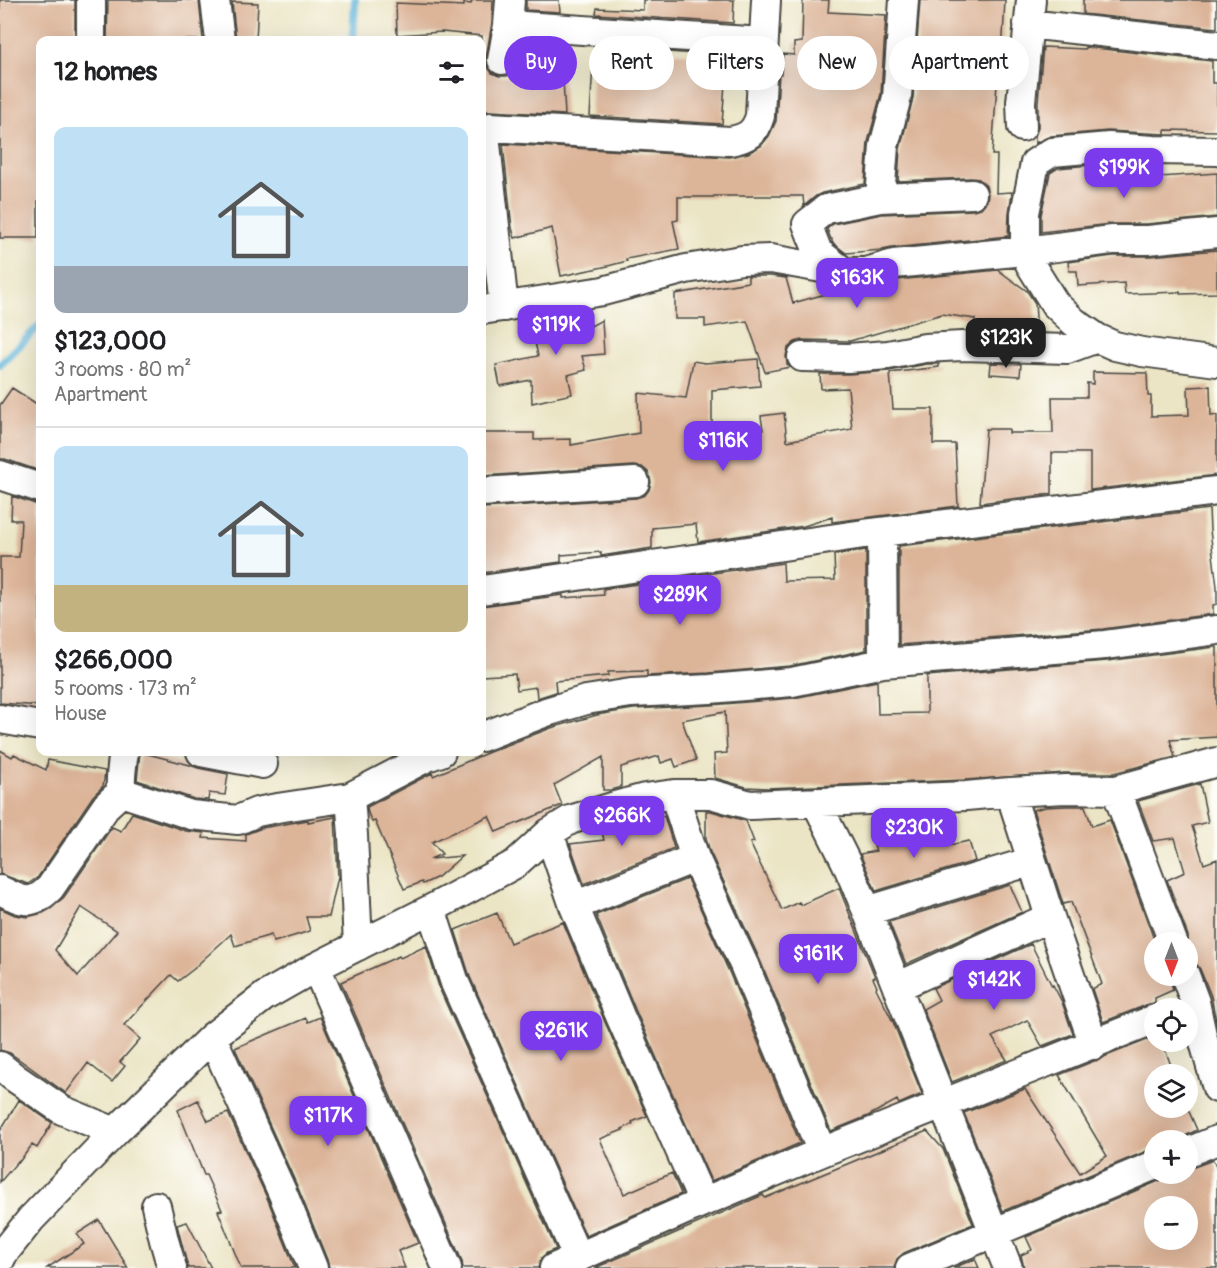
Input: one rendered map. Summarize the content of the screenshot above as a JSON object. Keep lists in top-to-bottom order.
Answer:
{
  "north": "bottom",
  "page": {
    "chip": [
      "Buy",
      "Rent",
      "Filters",
      "New",
      "Apartment"
    ],
    "heading": "12 homes",
    "list": [
      {
        "name": "$123,000",
        "note": "3 rooms · 80 m² · Apartment"
      },
      {
        "name": "$266,000",
        "note": "5 rooms · 173 m² · House"
      }
    ],
    "price": [
      "$199K",
      "$163K",
      "$119K",
      "$123K",
      "$116K",
      "$289K",
      "$266K",
      "$230K",
      "$161K",
      "$142K",
      "$261K",
      "$117K"
    ],
    "map_buttons": ["+", "−"]
  }
}
